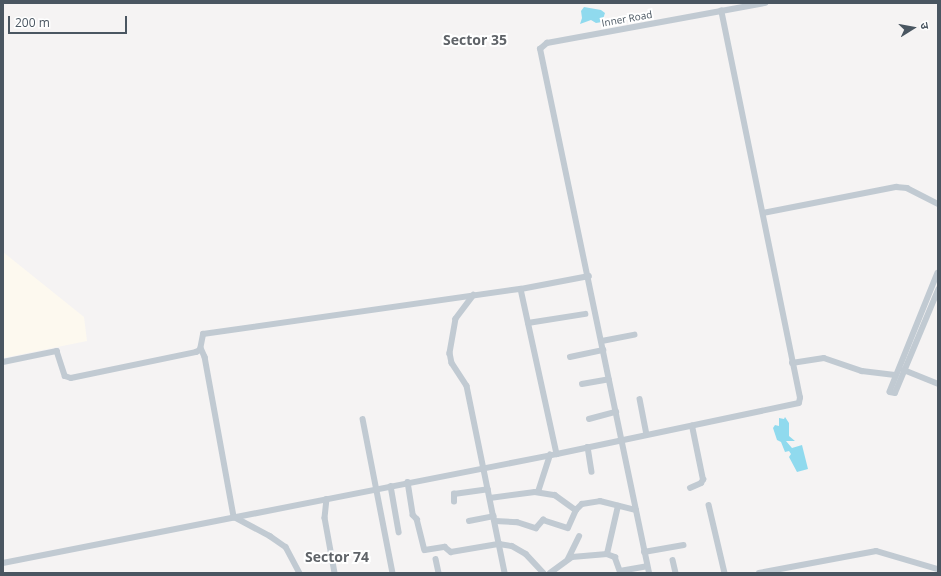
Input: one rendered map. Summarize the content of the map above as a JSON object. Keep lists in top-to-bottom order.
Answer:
{
  "streets": {
    "street": ["Inner Road"]
  },
  "districts": ["Sector 35", "Sector 74"],
  "scale_bar": "200 m",
  "north": "right"
}
